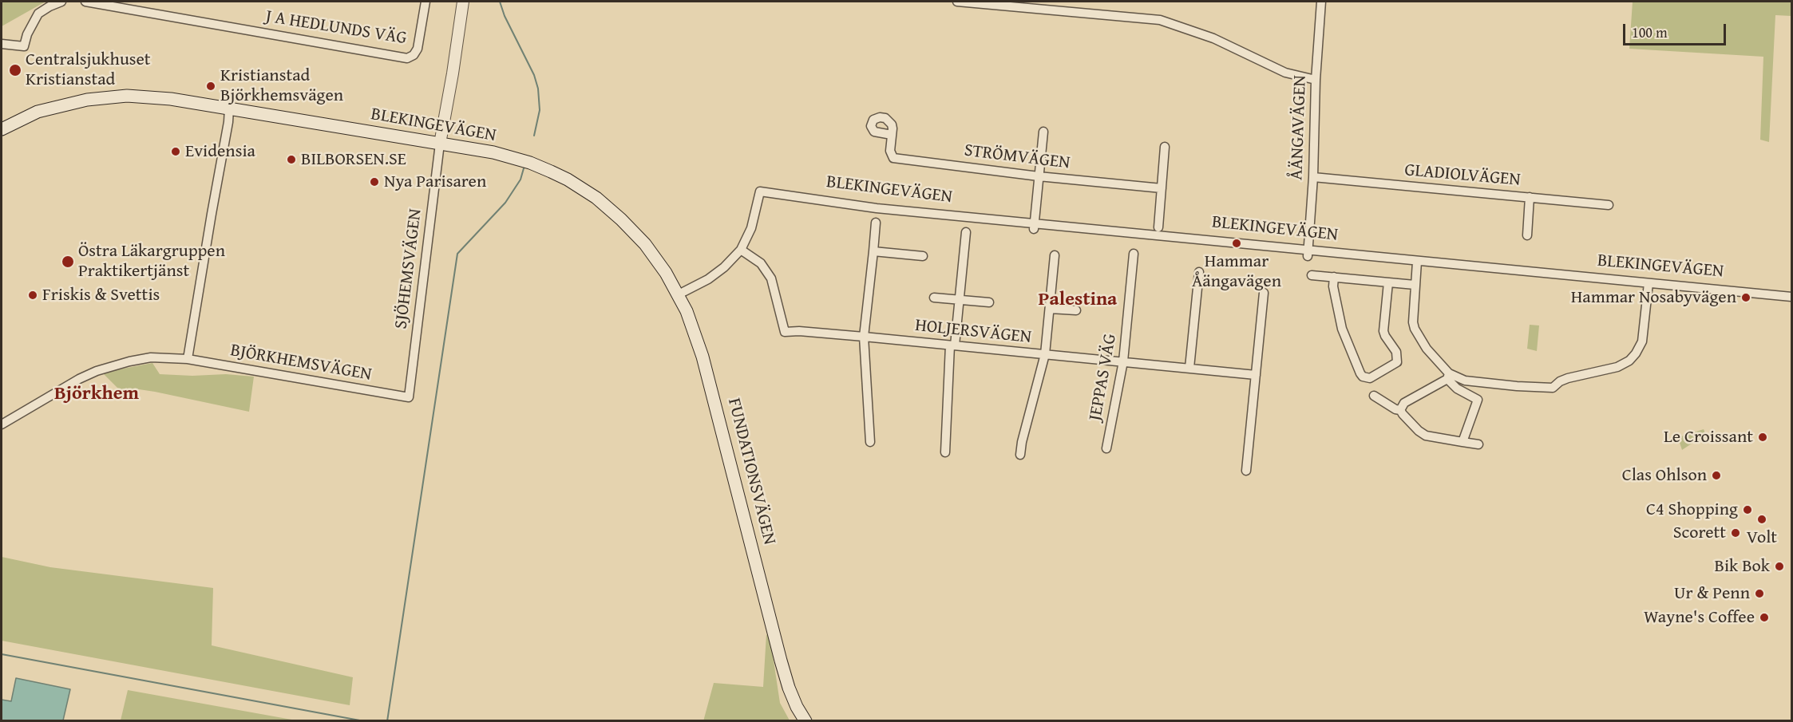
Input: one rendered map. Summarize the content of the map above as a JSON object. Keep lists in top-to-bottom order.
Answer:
{
  "streets": {
    "main road": ["BLEKINGEVÄGEN", "FUNDATIONSVÄGEN"],
    "street": [
      "J A HEDLUNDS VÄG",
      "ÅÄNGAVÄGEN",
      "STRÖMVÄGEN",
      "GLADIOLVÄGEN",
      "SJÖHEMSVÄGEN",
      "HOLJERSVÄGEN",
      "BJÖRKHEMSVÄGEN",
      "JEPPAS VÄG"
    ]
  },
  "crossings": [
    ["BLEKINGEVÄGEN", "ÅÄNGAVÄGEN"],
    ["BLEKINGEVÄGEN", "SJÖHEMSVÄGEN"],
    ["BLEKINGEVÄGEN", "HOLJERSVÄGEN"],
    ["BLEKINGEVÄGEN", "FUNDATIONSVÄGEN"],
    ["ÅÄNGAVÄGEN", "GLADIOLVÄGEN"],
    ["SJÖHEMSVÄGEN", "BJÖRKHEMSVÄGEN"],
    ["HOLJERSVÄGEN", "JEPPAS VÄG"]
  ],
  "districts": ["Palestina", "Björkhem"],
  "places": [
    "Centralsjukhuset Kristianstad",
    "Kristianstad Björkhemsvägen",
    "Evidensia",
    "BILBORSEN.SE",
    "Nya Parisaren",
    "Hammar Åängavägen",
    "Östra Läkargruppen Praktikertjänst",
    "Friskis & Svettis",
    "Hammar Nosabyvägen",
    "Le Croissant",
    "Clas Ohlson",
    "C4 Shopping",
    "Volt",
    "Scorett",
    "Bik Bok",
    "Ur & Penn",
    "Wayne's Coffee"
  ],
  "scale_bar": "100 m"
}
